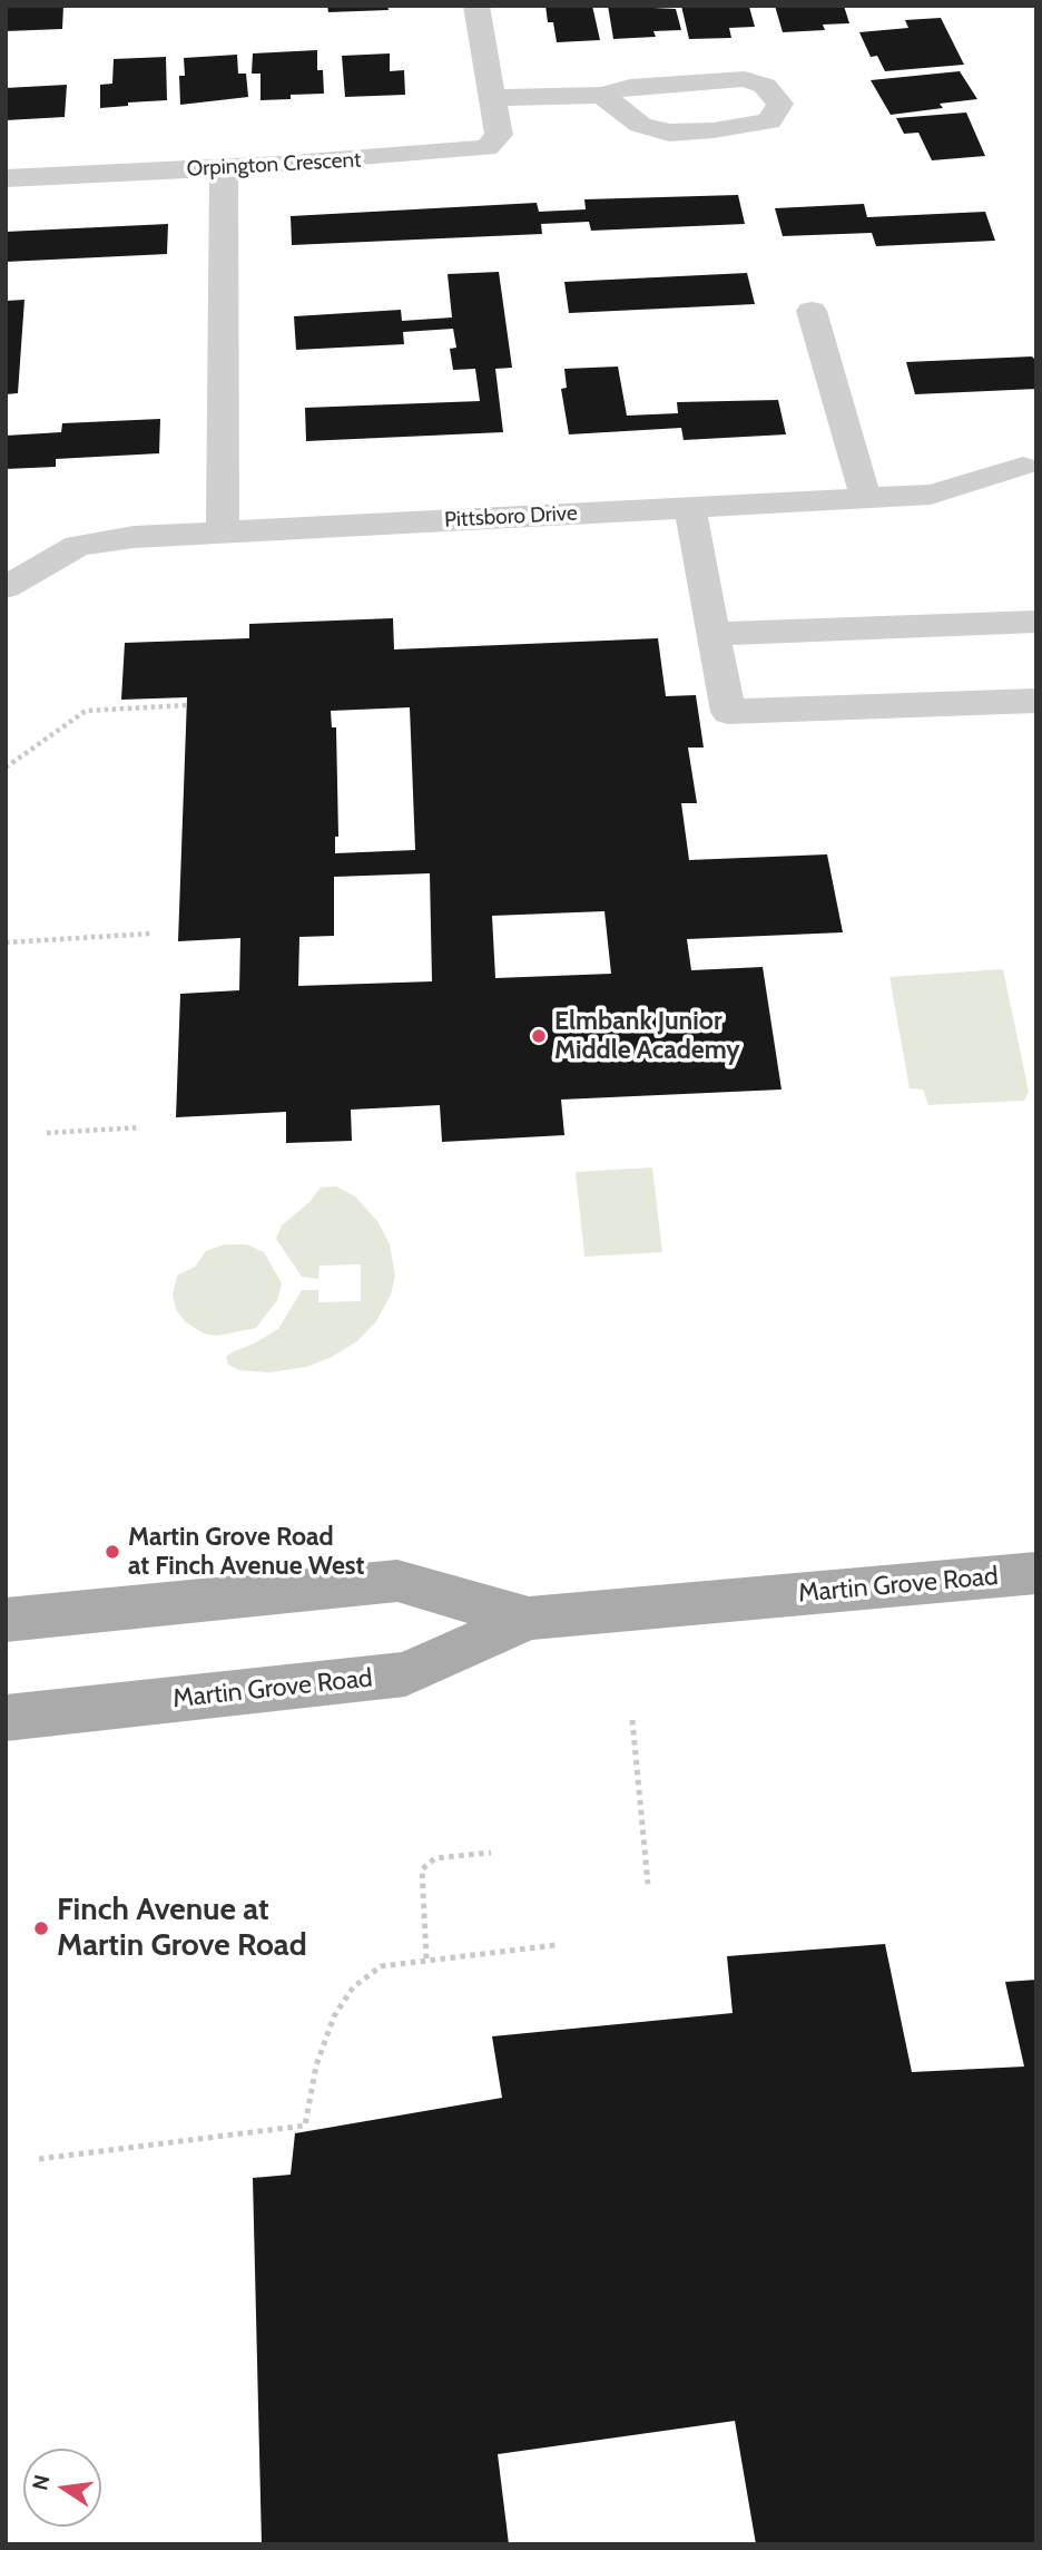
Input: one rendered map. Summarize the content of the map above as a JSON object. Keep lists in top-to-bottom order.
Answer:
{
  "streets": {
    "main road": ["Martin Grove Road"],
    "street": ["Orpington Crescent", "Pittsboro Drive"]
  },
  "places": ["Elmbank Junior Middle Academy", "Martin Grove Road at Finch Avenue West", "Finch Avenue at Martin Grove Road"],
  "north": "left"
}
